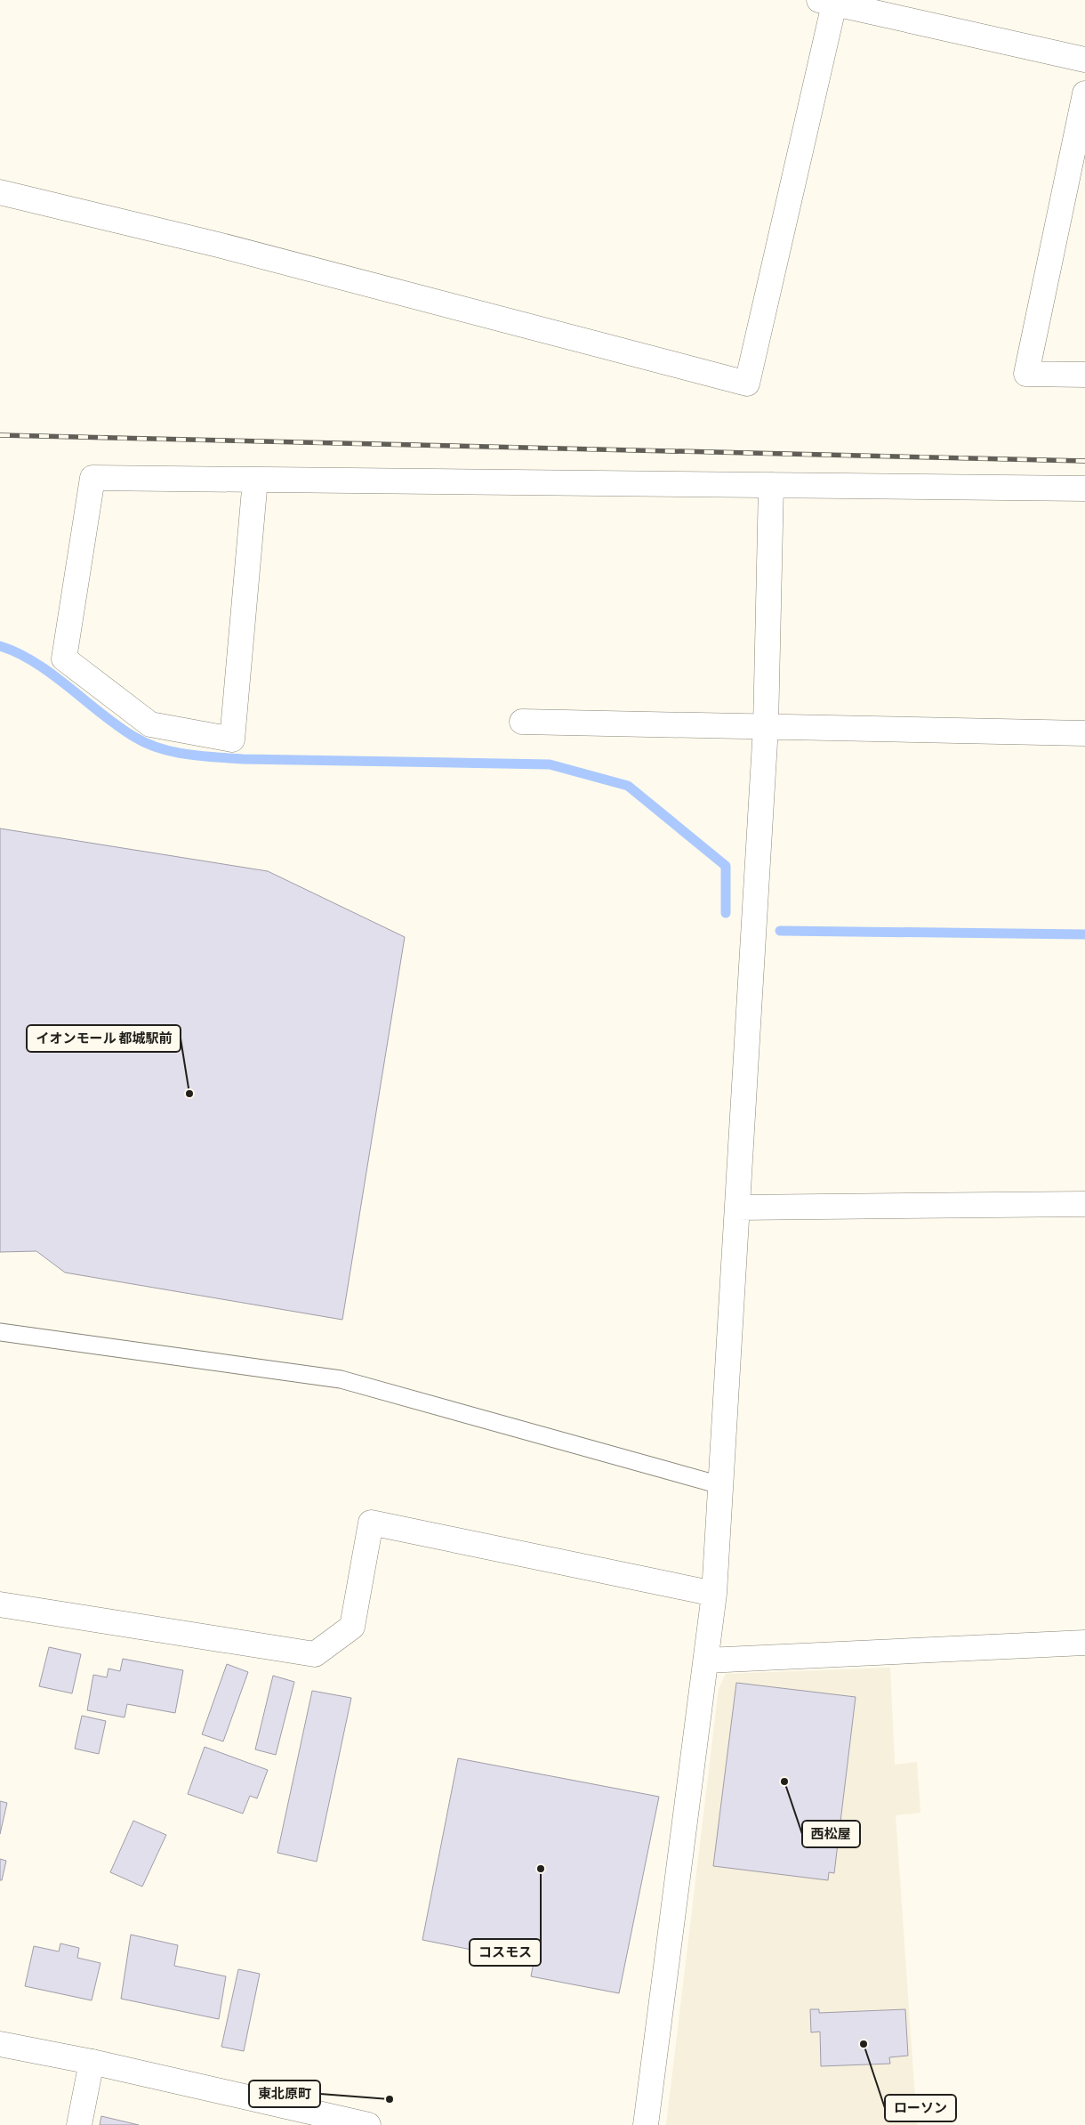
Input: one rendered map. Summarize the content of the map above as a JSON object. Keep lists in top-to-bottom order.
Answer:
{
  "places": [
    "イオンモール 都城駅前",
    "西松屋",
    "コスモス",
    "ローソン",
    "東北原町"
  ]
}
